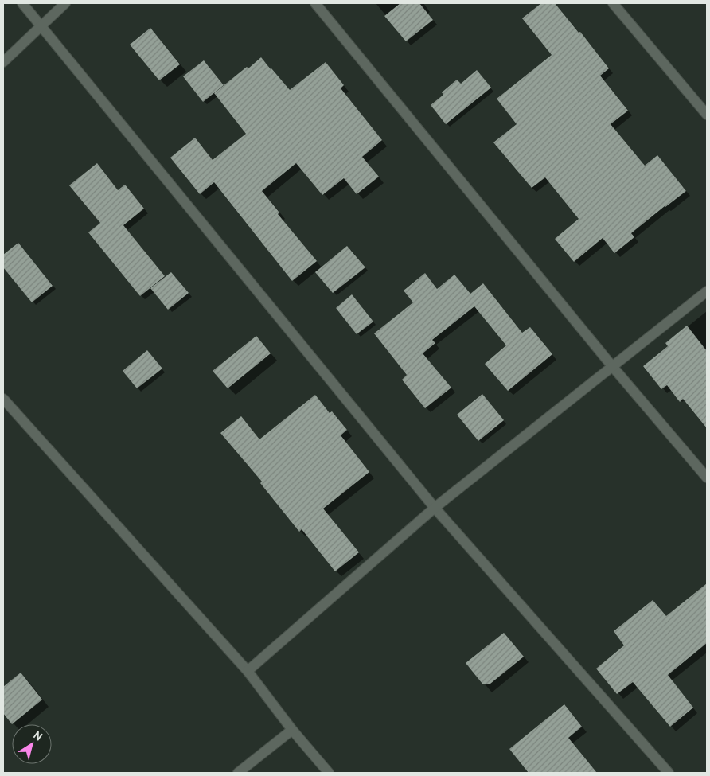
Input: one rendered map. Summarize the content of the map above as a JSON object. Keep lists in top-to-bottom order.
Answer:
{
  "north": "top right"
}
